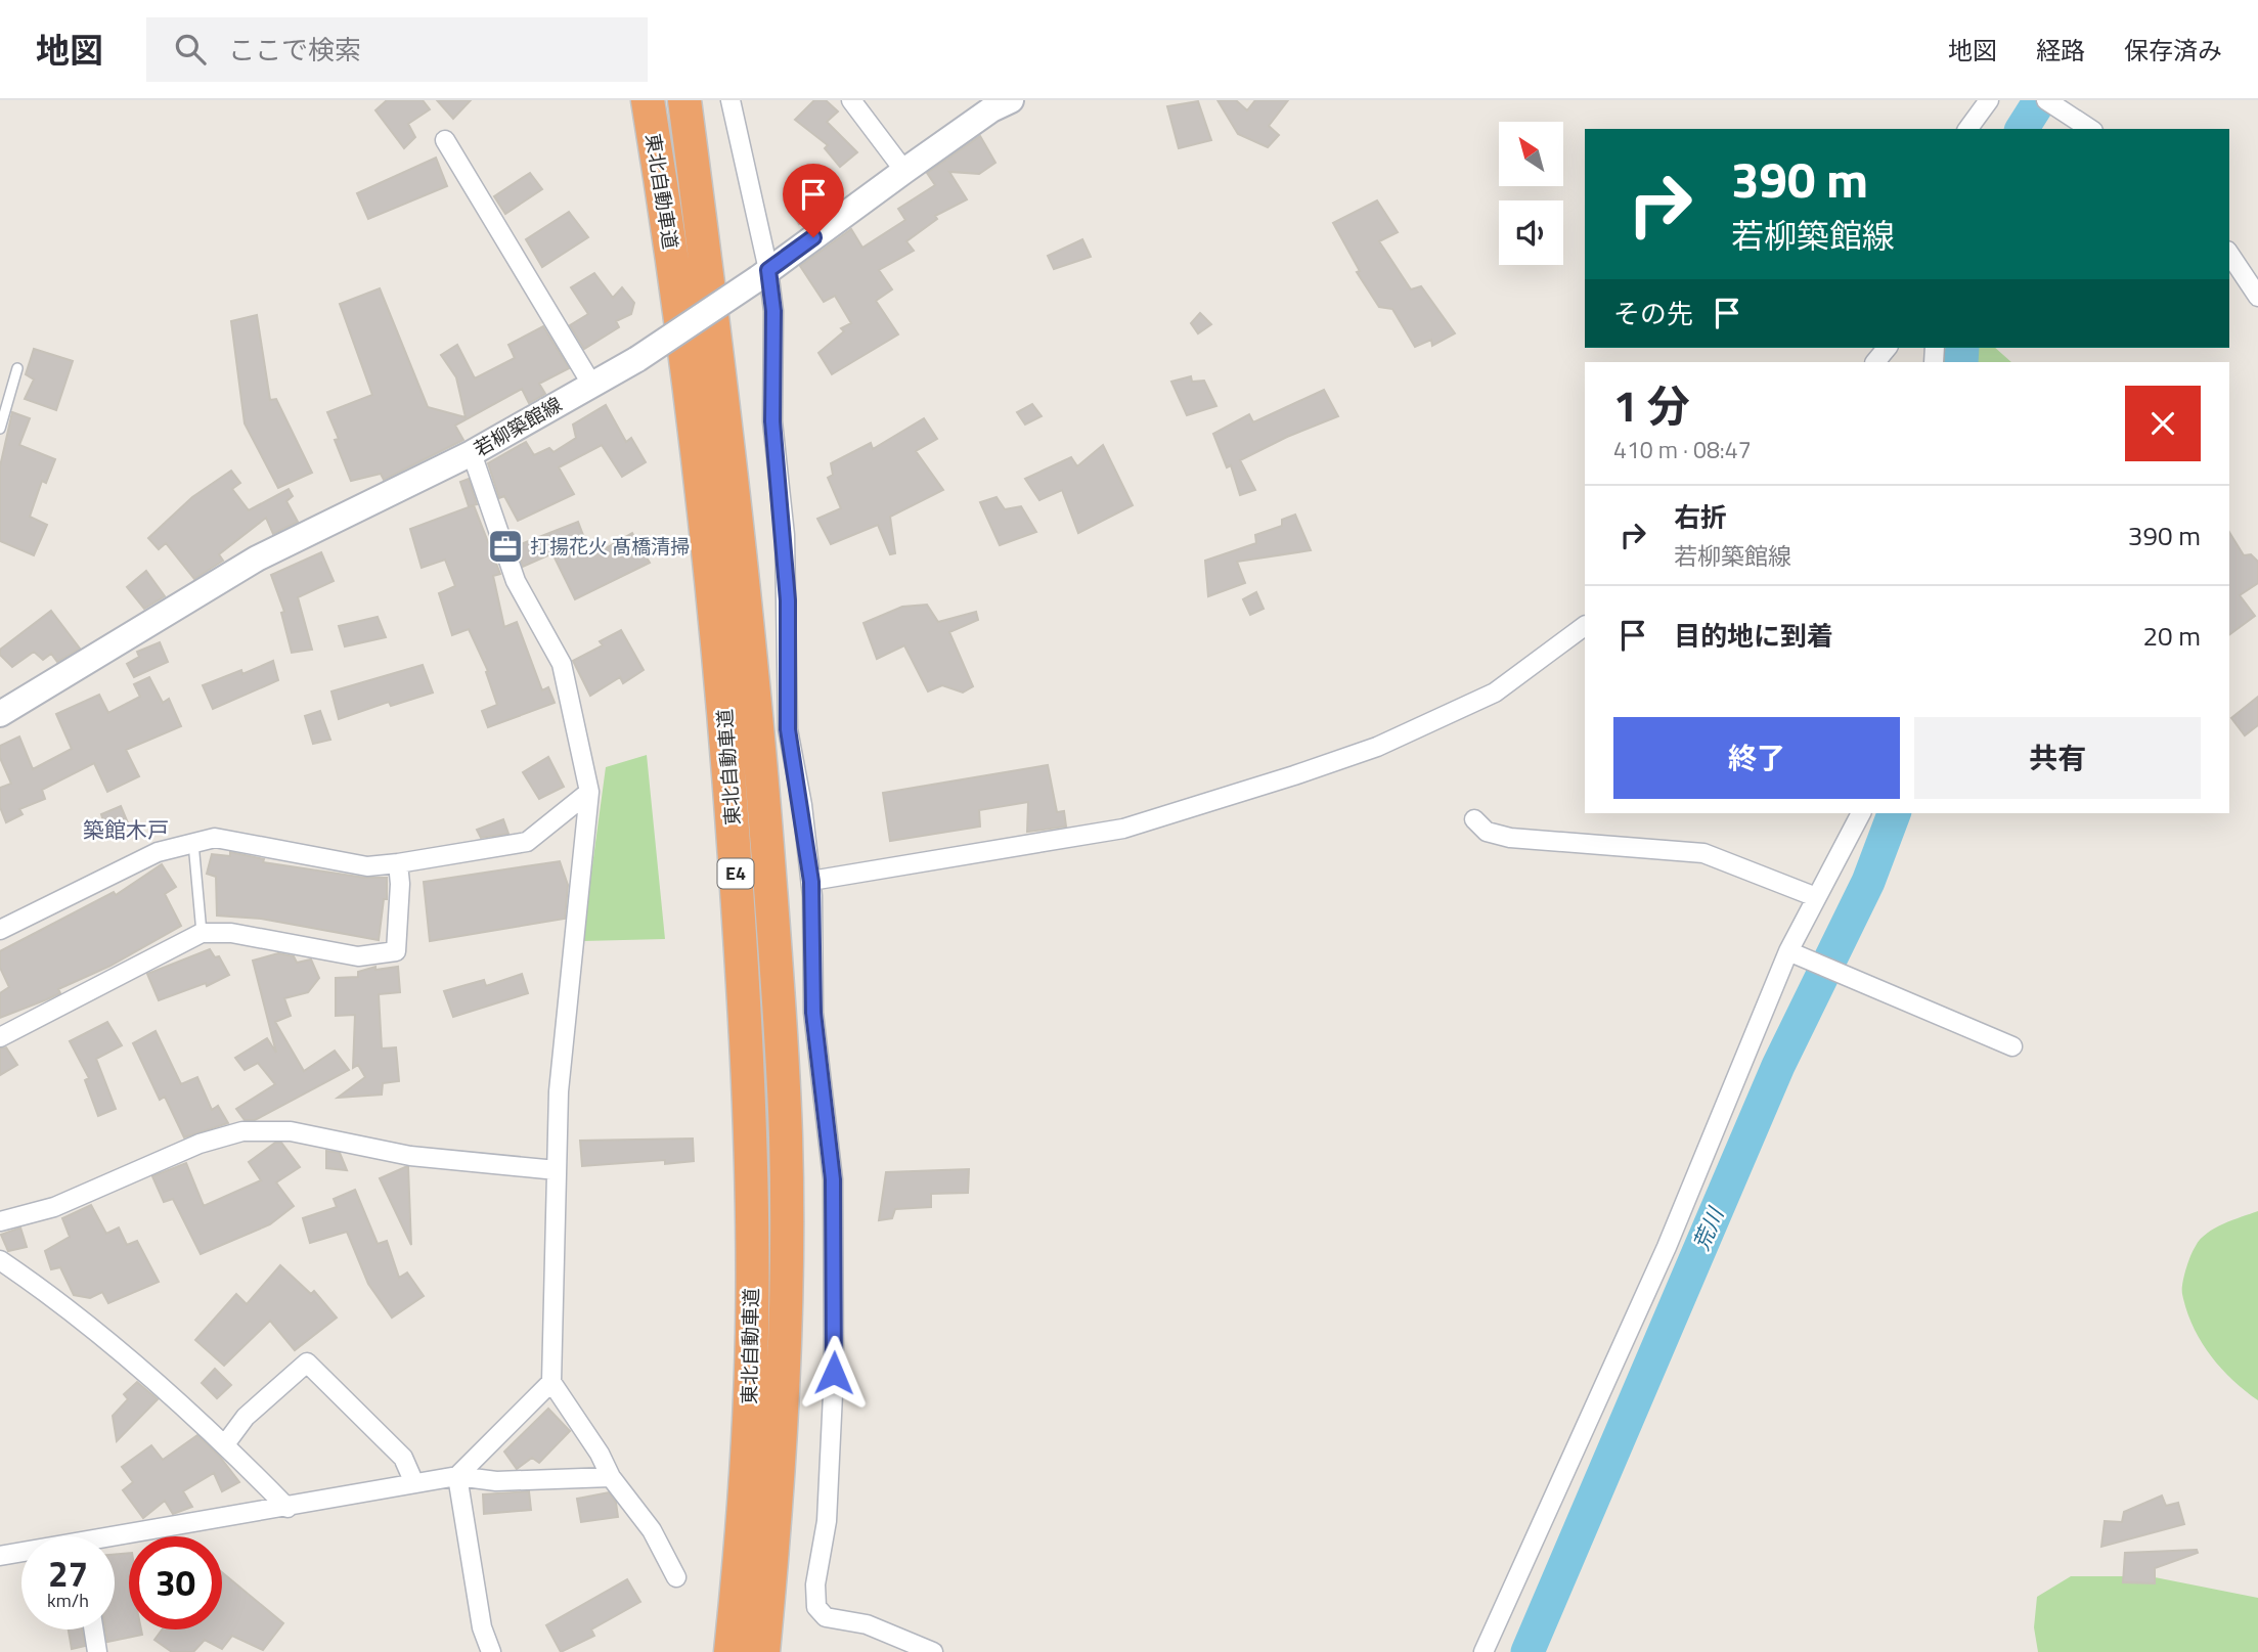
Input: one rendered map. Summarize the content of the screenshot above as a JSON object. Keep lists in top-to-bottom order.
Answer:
{
  "streets": {
    "highway": ["東北自動車道", "E4"],
    "main road": ["若柳築館線"]
  },
  "districts": ["築館木戸"],
  "water": ["荒川"],
  "places": {
    "office": ["打揚花火 髙橋清掃"]
  },
  "north": "top left",
  "page": {
    "header": "地図",
    "search": "ここで検索",
    "nav": ["地図", "経路", "保存済み"],
    "turn": ["390 m", "若柳築館線"],
    "then": "その先",
    "heading": ["1 分", "410 m · 08:47"],
    "list": [
      {
        "name": "右折",
        "note": "若柳築館線",
        "value": "390 m"
      },
      {
        "name": "目的地に到着",
        "value": "20 m"
      }
    ],
    "buttons": ["終了", "共有"],
    "speed": "27 km/h",
    "limit": "30"
  }
}
